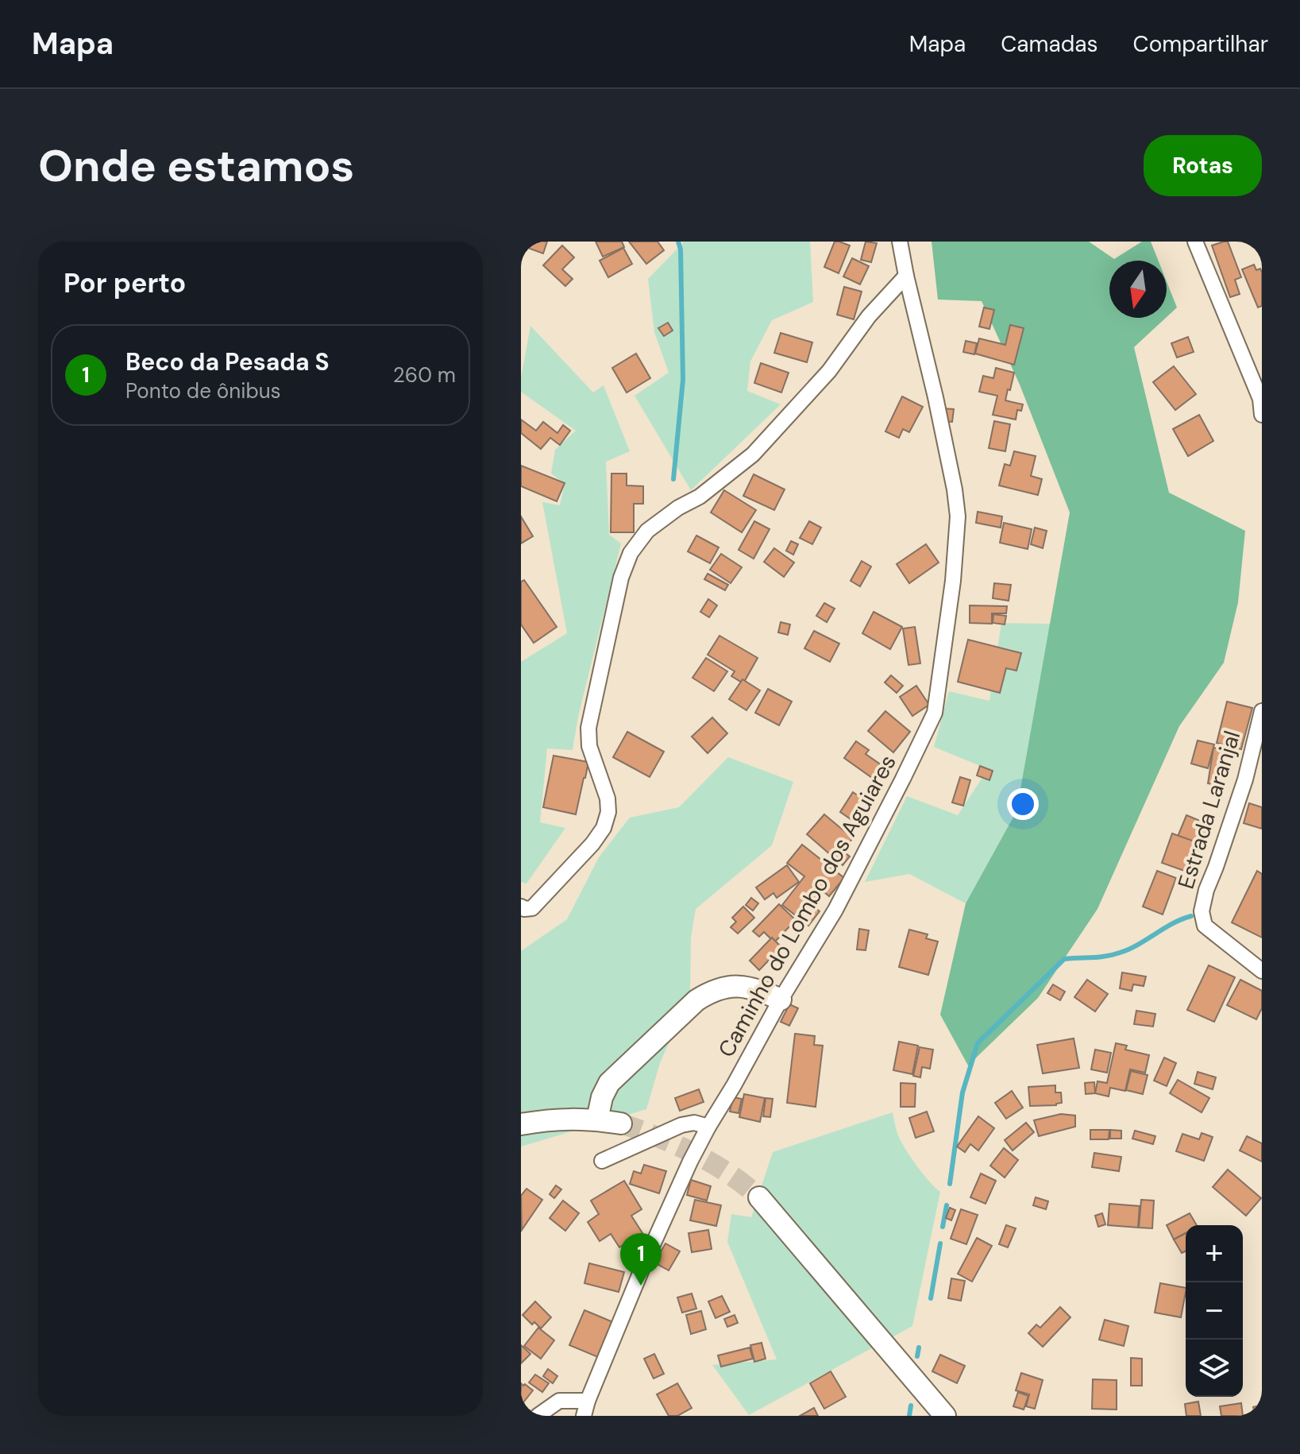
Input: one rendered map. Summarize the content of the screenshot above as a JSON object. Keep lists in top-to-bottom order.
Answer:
{
  "streets": {
    "street": ["Estrada Laranjal", "Caminho do Lombo dos Aguiares"]
  },
  "north": "bottom",
  "page": {
    "header": "Mapa",
    "nav": ["Mapa", "Camadas", "Compartilhar"],
    "buttons": "Rotas",
    "title": "Onde estamos",
    "heading": "Por perto",
    "list": [
      {
        "mark": "1",
        "name": "Beco da Pesada S",
        "note": "Ponto de ônibus",
        "value": "260 m"
      }
    ],
    "map_buttons": ["+", "−"],
    "pins": "1"
  }
}
